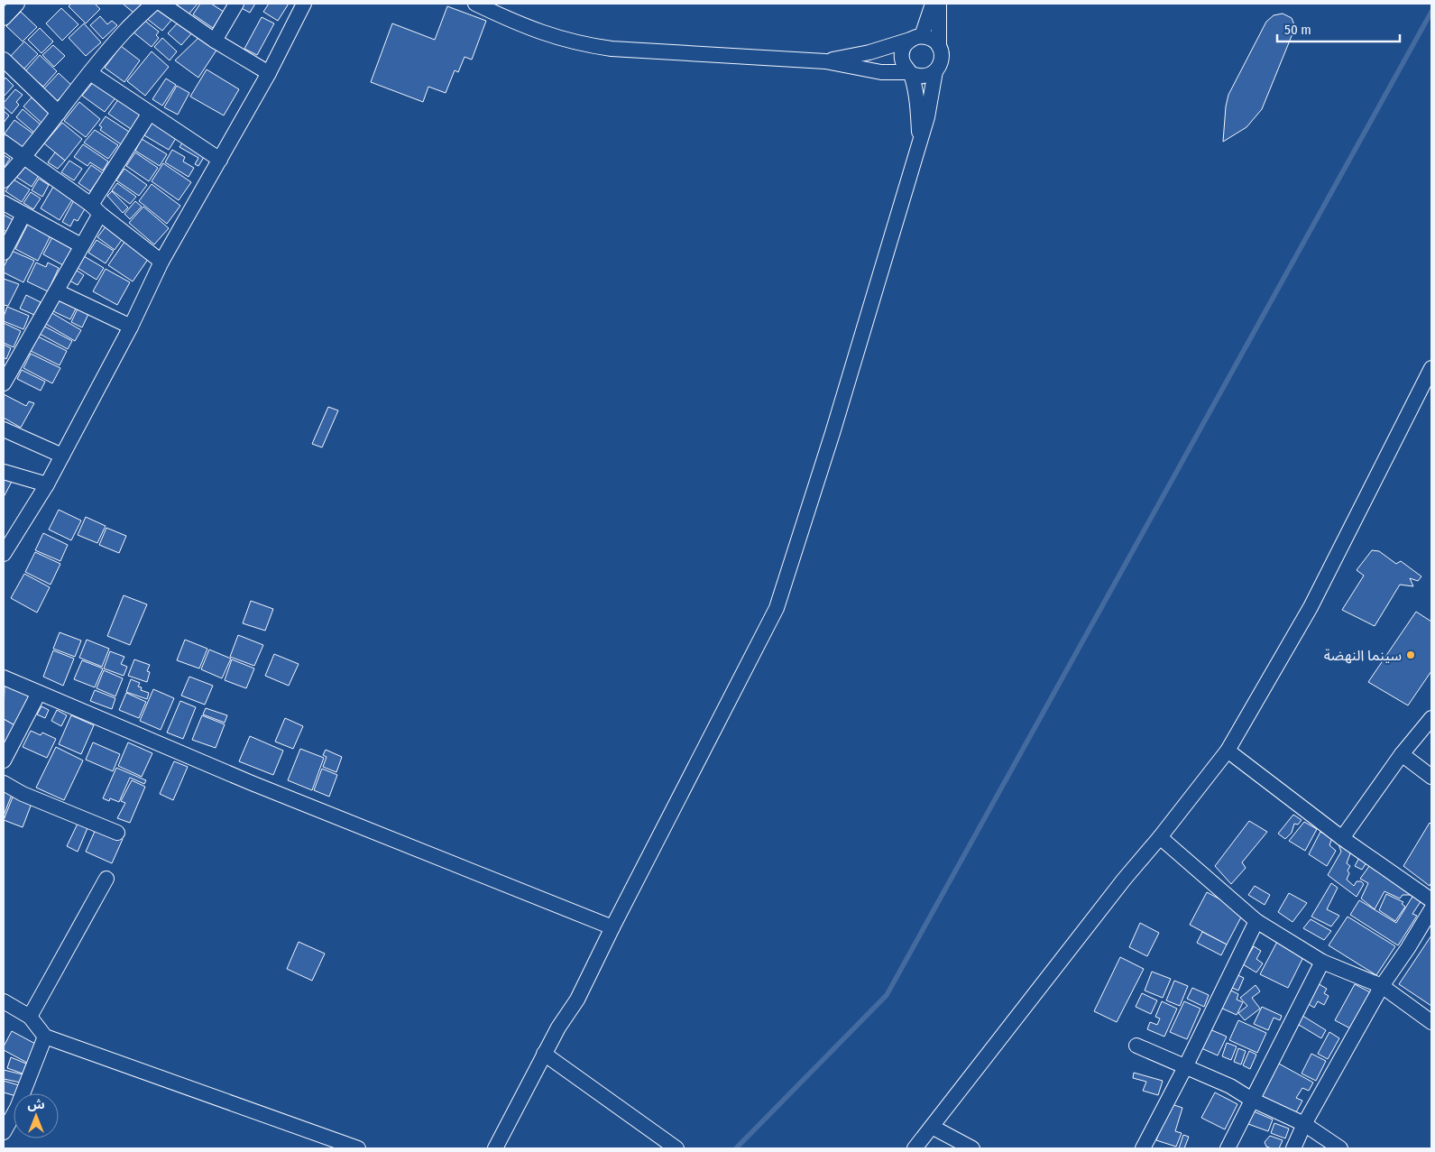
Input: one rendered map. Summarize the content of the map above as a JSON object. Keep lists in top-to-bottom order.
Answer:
{
  "places": ["سينما النهضة"],
  "scale_bar": "50 m",
  "north": "top"
}
